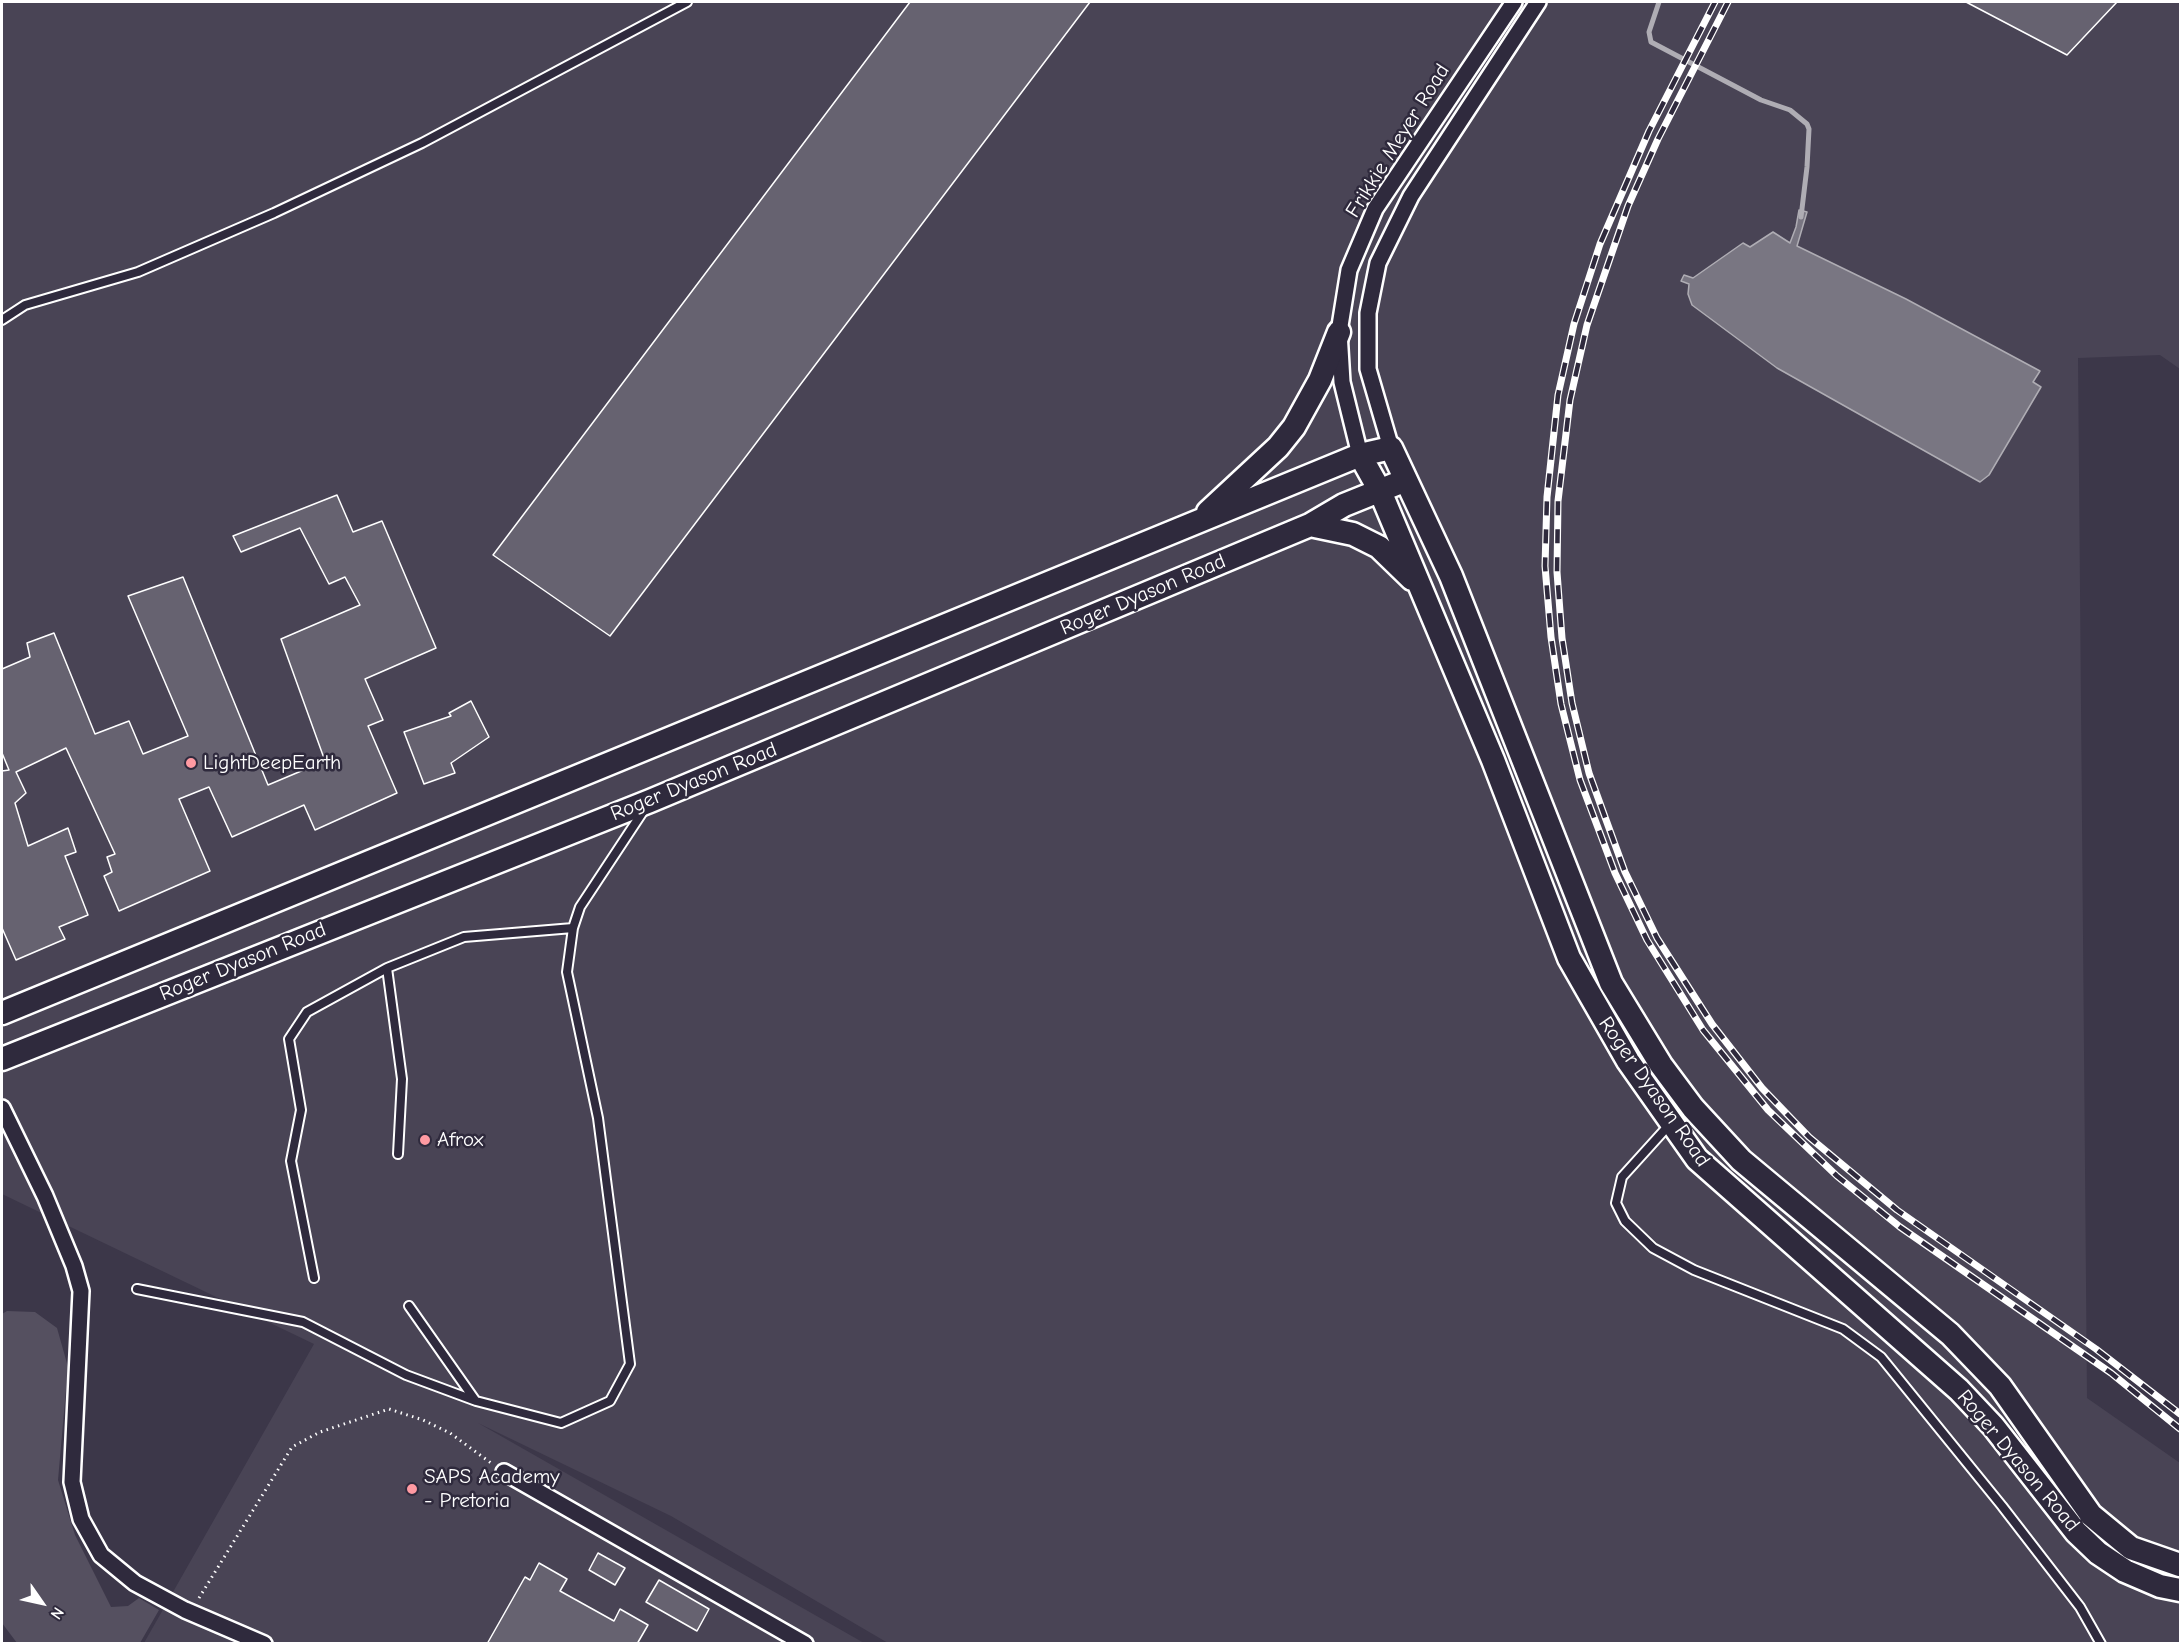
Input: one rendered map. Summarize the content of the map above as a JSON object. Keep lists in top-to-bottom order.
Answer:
{
  "streets": {
    "main road": ["Roger Dyason Road"],
    "street": ["Frikkie Meyer Road"]
  },
  "crossings": [
    ["Frikkie Meyer Road", "Roger Dyason Road"]
  ],
  "places": ["LightDeepEarth", "Afrox", "SAPS Academy - Pretoria"],
  "north": "bottom right"
}
